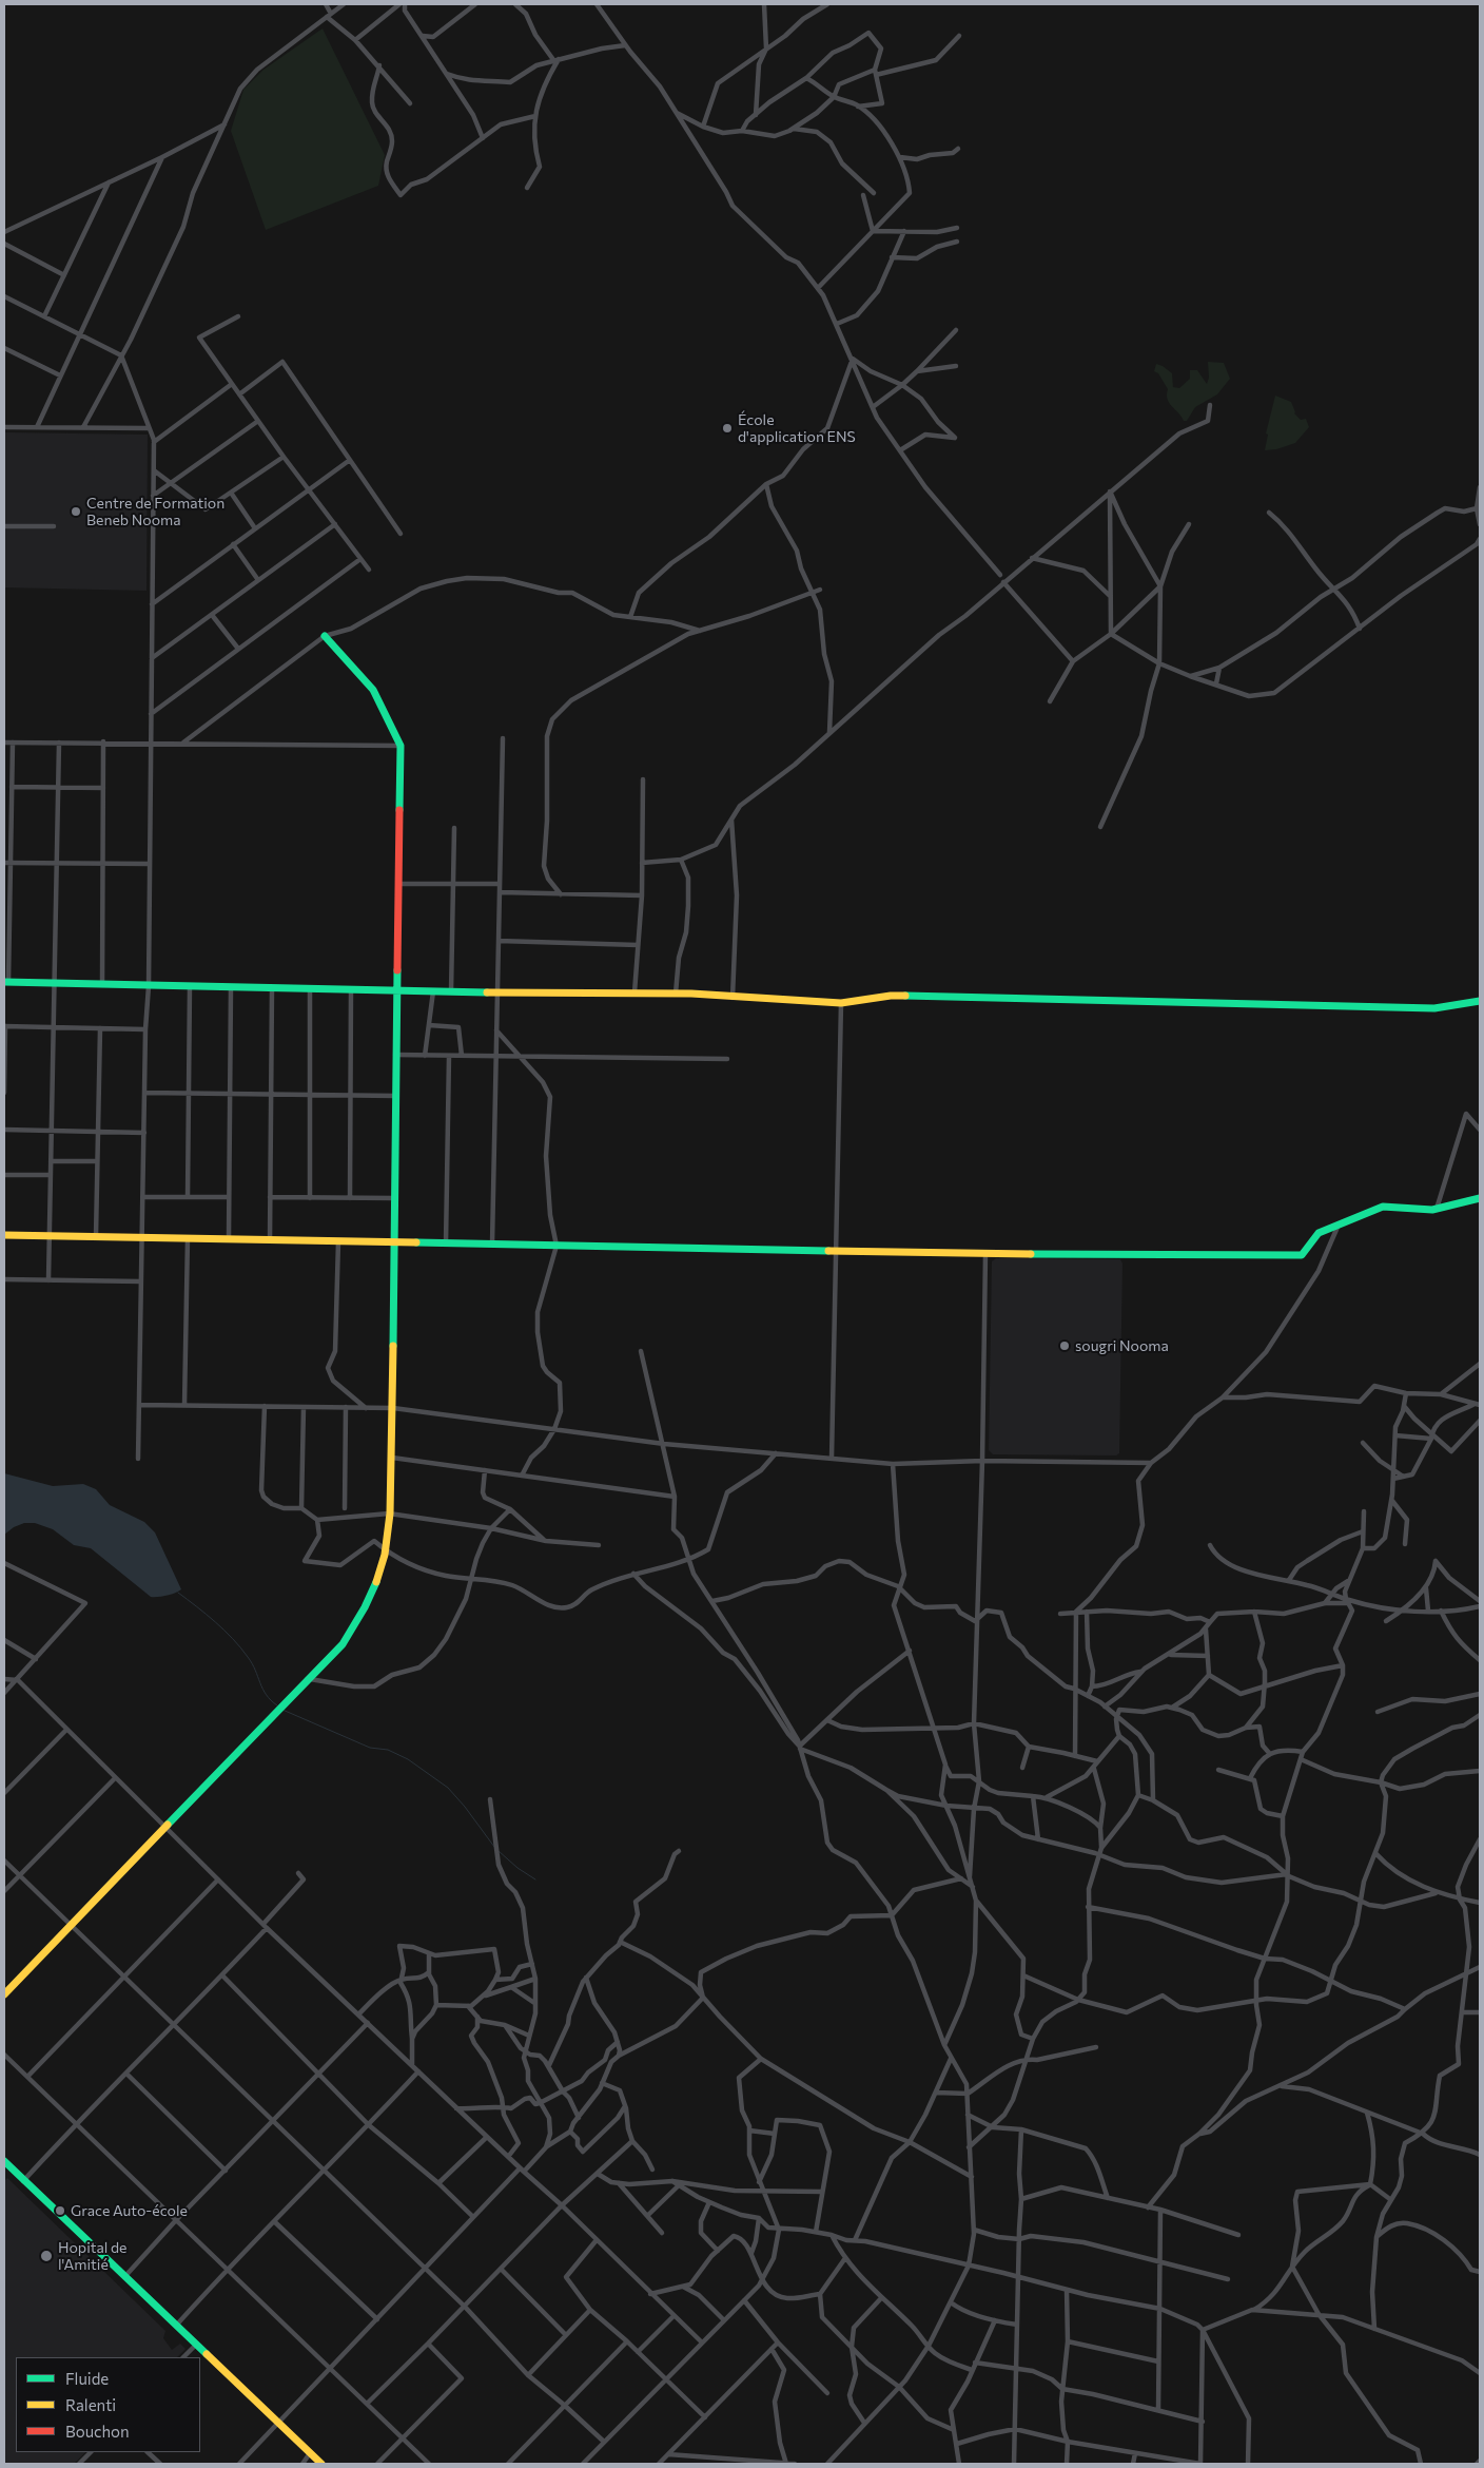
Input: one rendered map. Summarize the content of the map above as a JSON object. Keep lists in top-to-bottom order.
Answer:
{
  "places": [
    "École d'application ENS",
    "Centre de Formation Beneb Nooma",
    "sougri Nooma",
    "Grace Auto-école",
    "Hopital de l'Amitié"
  ],
  "legend": ["Fluide", "Ralenti", "Bouchon"]
}
